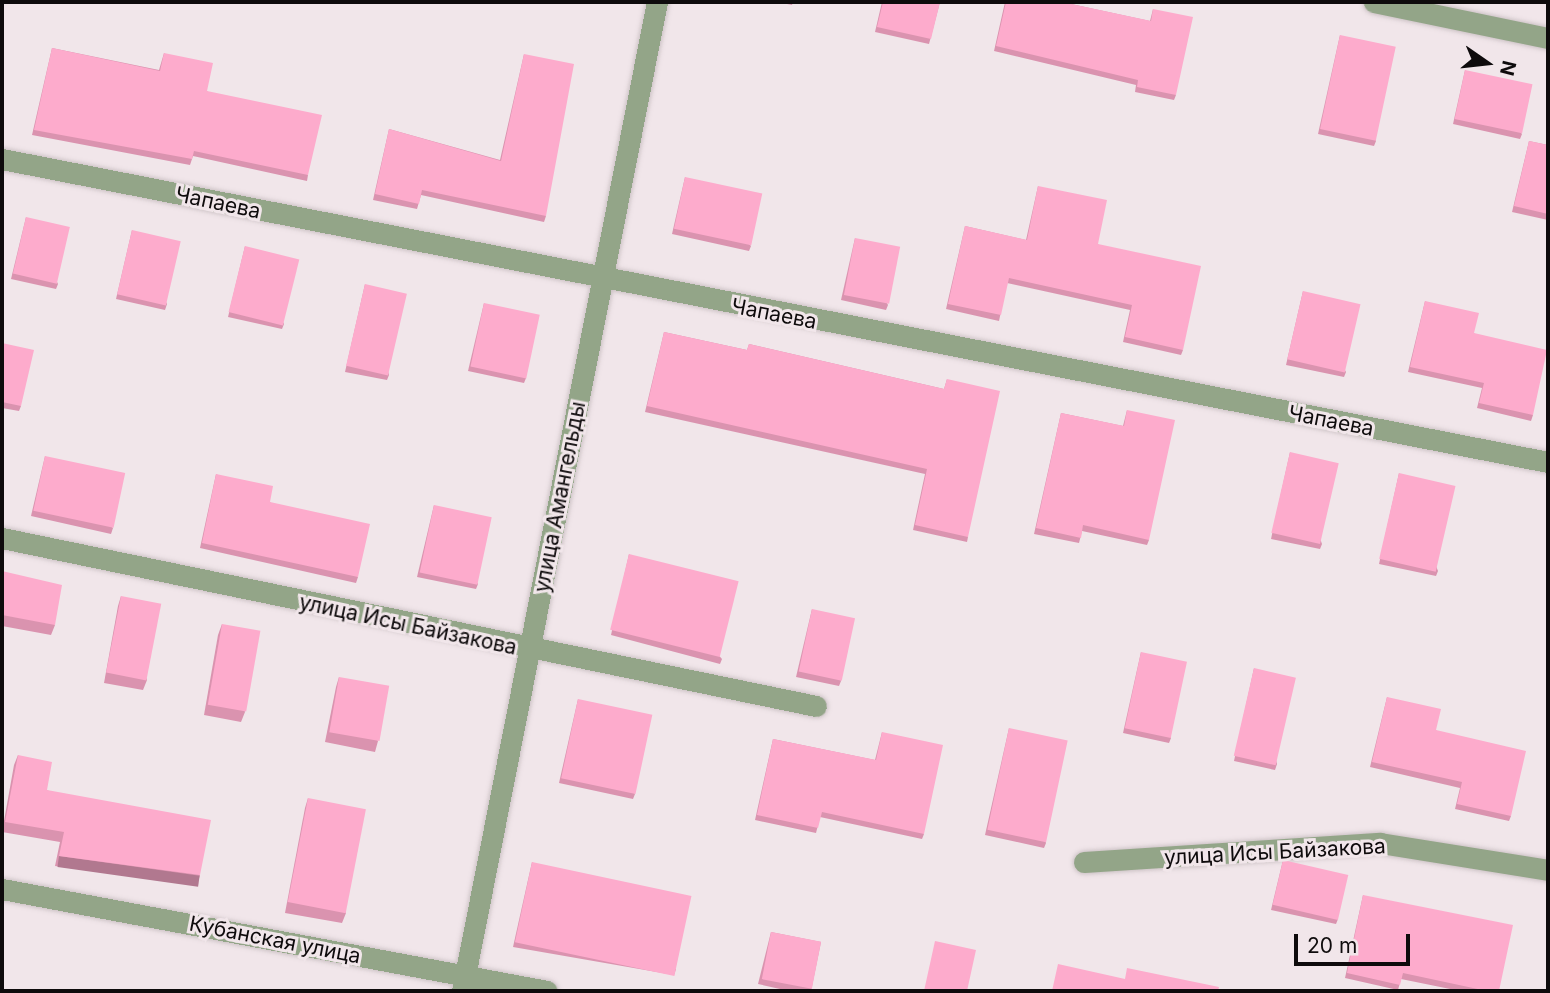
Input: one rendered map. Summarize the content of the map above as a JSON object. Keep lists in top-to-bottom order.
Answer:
{
  "streets": {
    "street": [
      "Чапаева",
      "улица Амангельды",
      "улица Исы Байзакова",
      "Кубанская улица"
    ]
  },
  "crossings": [
    ["Чапаева", "улица Амангельды"],
    ["улица Амангельды", "улица Исы Байзакова"],
    ["улица Амангельды", "Кубанская улица"]
  ],
  "scale_bar": "20 m",
  "north": "right"
}
